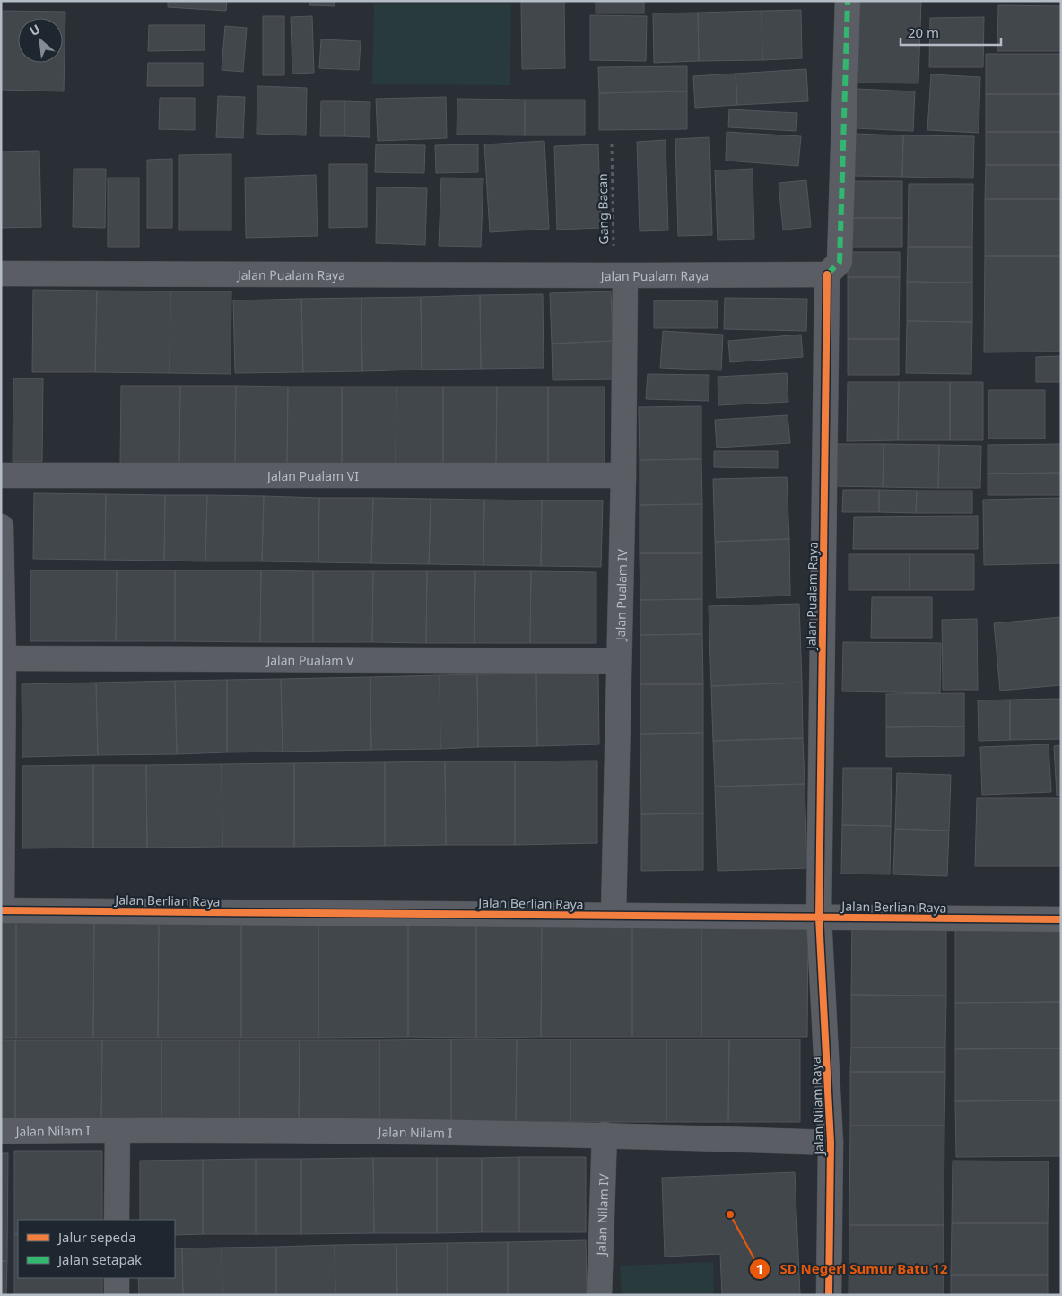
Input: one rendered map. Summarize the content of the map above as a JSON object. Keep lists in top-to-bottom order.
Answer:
{
  "streets": {
    "street": [
      "Jalan Pualam Raya",
      "Jalan Pualam VI",
      "Jalan Pualam IV",
      "Jalan Pualam V",
      "Jalan Berlian Raya",
      "Jalan Nilam Raya",
      "Jalan Nilam I",
      "Jalan Nilam IV"
    ],
    "path": ["Gang Bacan"]
  },
  "crossings": [
    ["Gang Bacan", "Jalan Pualam Raya"],
    ["Gang Bacan", "Jalan Pualam IV"],
    ["Jalan Pualam Raya", "Jalan Pualam IV"],
    ["Jalan Pualam Raya", "Jalan Berlian Raya"],
    ["Jalan Pualam Raya", "Jalan Nilam Raya"],
    ["Jalan Pualam VI", "Jalan Pualam IV"],
    ["Jalan Pualam IV", "Jalan Pualam V"],
    ["Jalan Pualam IV", "Jalan Berlian Raya"],
    ["Jalan Berlian Raya", "Jalan Nilam Raya"],
    ["Jalan Nilam Raya", "Jalan Nilam I"],
    ["Jalan Nilam I", "Jalan Nilam IV"]
  ],
  "places": ["SD Negeri Sumur Batu 12"],
  "legend": ["Jalur sepeda", "Jalan setapak"],
  "scale_bar": "20 m",
  "north": "top left"
}
